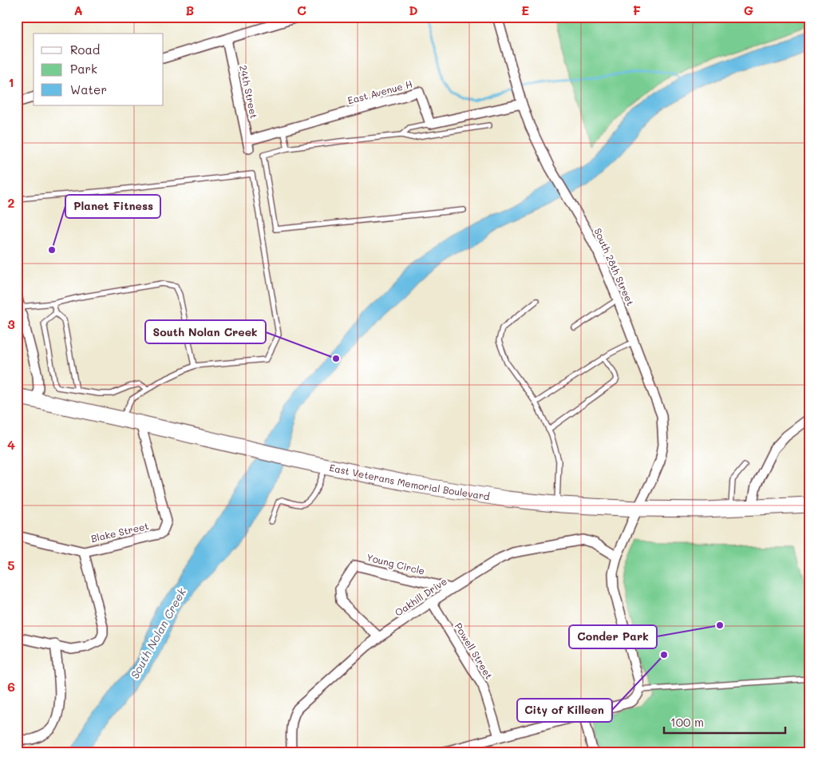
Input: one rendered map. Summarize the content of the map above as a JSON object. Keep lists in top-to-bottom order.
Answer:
{
  "streets": {
    "main road": ["East Veterans Memorial Boulevard"],
    "street": [
      "24th Street",
      "East Avenue H",
      "South 28th Street",
      "Blake Street",
      "Young Circle",
      "Oakhill Drive",
      "Powell Street"
    ]
  },
  "crossings": [
    ["24th Street", "East Avenue H"],
    ["South 28th Street", "East Veterans Memorial Boulevard"],
    ["South 28th Street", "Oakhill Drive"],
    ["East Veterans Memorial Boulevard", "Blake Street"],
    ["Young Circle", "Oakhill Drive"],
    ["Oakhill Drive", "Powell Street"]
  ],
  "water": ["South Nolan Creek"],
  "places": [
    "Planet Fitness",
    "South Nolan Creek",
    "Conder Park",
    "City of Killeen"
  ],
  "legend": ["Road", "Park", "Water"],
  "scale_bar": "100 m",
  "grid": {
    "columns": [
      "A",
      "B",
      "C",
      "D",
      "E",
      "F",
      "G"
    ],
    "rows": [
      "1",
      "2",
      "3",
      "4",
      "5",
      "6"
    ]
  }
}
